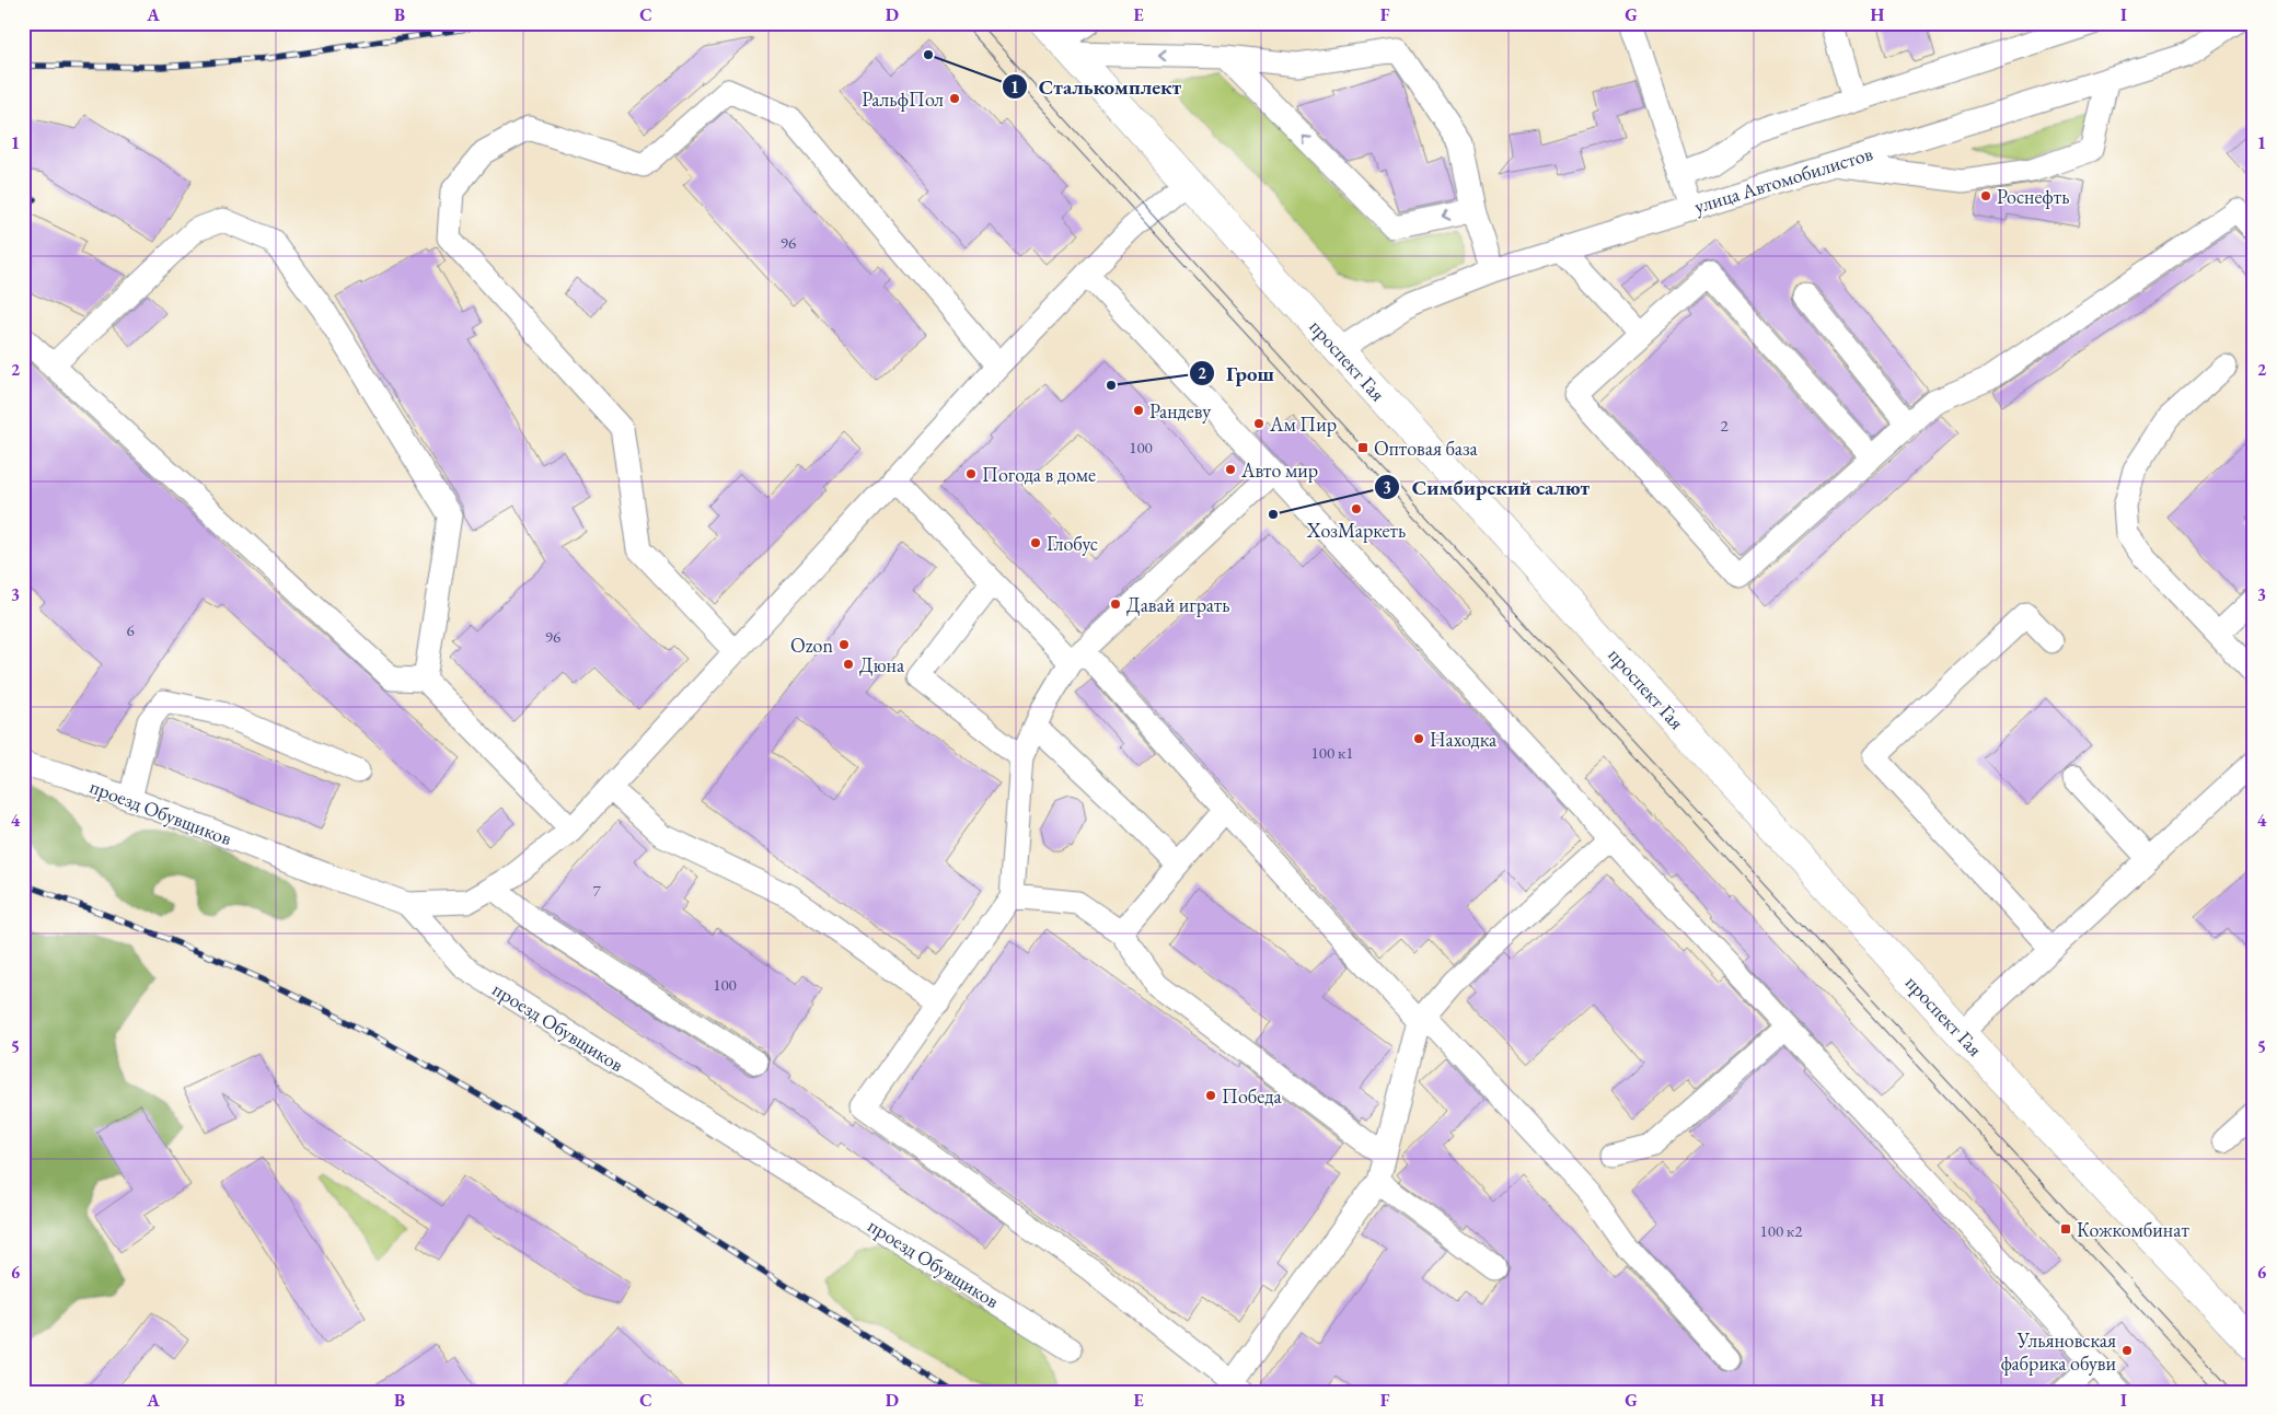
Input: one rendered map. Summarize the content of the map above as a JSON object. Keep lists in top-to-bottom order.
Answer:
{
  "streets": {
    "main road": ["проспект Гая"],
    "street": ["улица Автомобилистов", "проезд Обувщиков"]
  },
  "crossings": [
    ["улица Автомобилистов", "проспект Гая"]
  ],
  "places": {
    "other": [
      "Сталькомплект",
      "РальфПол",
      "Роснефть",
      "Грош",
      "Рандеву",
      "Ам Пир",
      "Авто мир",
      "Погода в доме",
      "ХозМаркеть",
      "Симбирский салют",
      "Глобус",
      "Давай играть",
      "Ozon",
      "Дюна",
      "Находка",
      "Победа",
      "Ульяновская фабрика обуви"
    ],
    "transit": ["Оптовая база", "Кожкомбинат"]
  },
  "house_numbers": [
    "96",
    "2",
    "100",
    "6",
    "96",
    "100 к1",
    "7",
    "100",
    "100 к2"
  ],
  "grid": {
    "columns": [
      "A",
      "B",
      "C",
      "D",
      "E",
      "F",
      "G",
      "H",
      "I"
    ],
    "rows": [
      "1",
      "2",
      "3",
      "4",
      "5",
      "6"
    ]
  }
}
